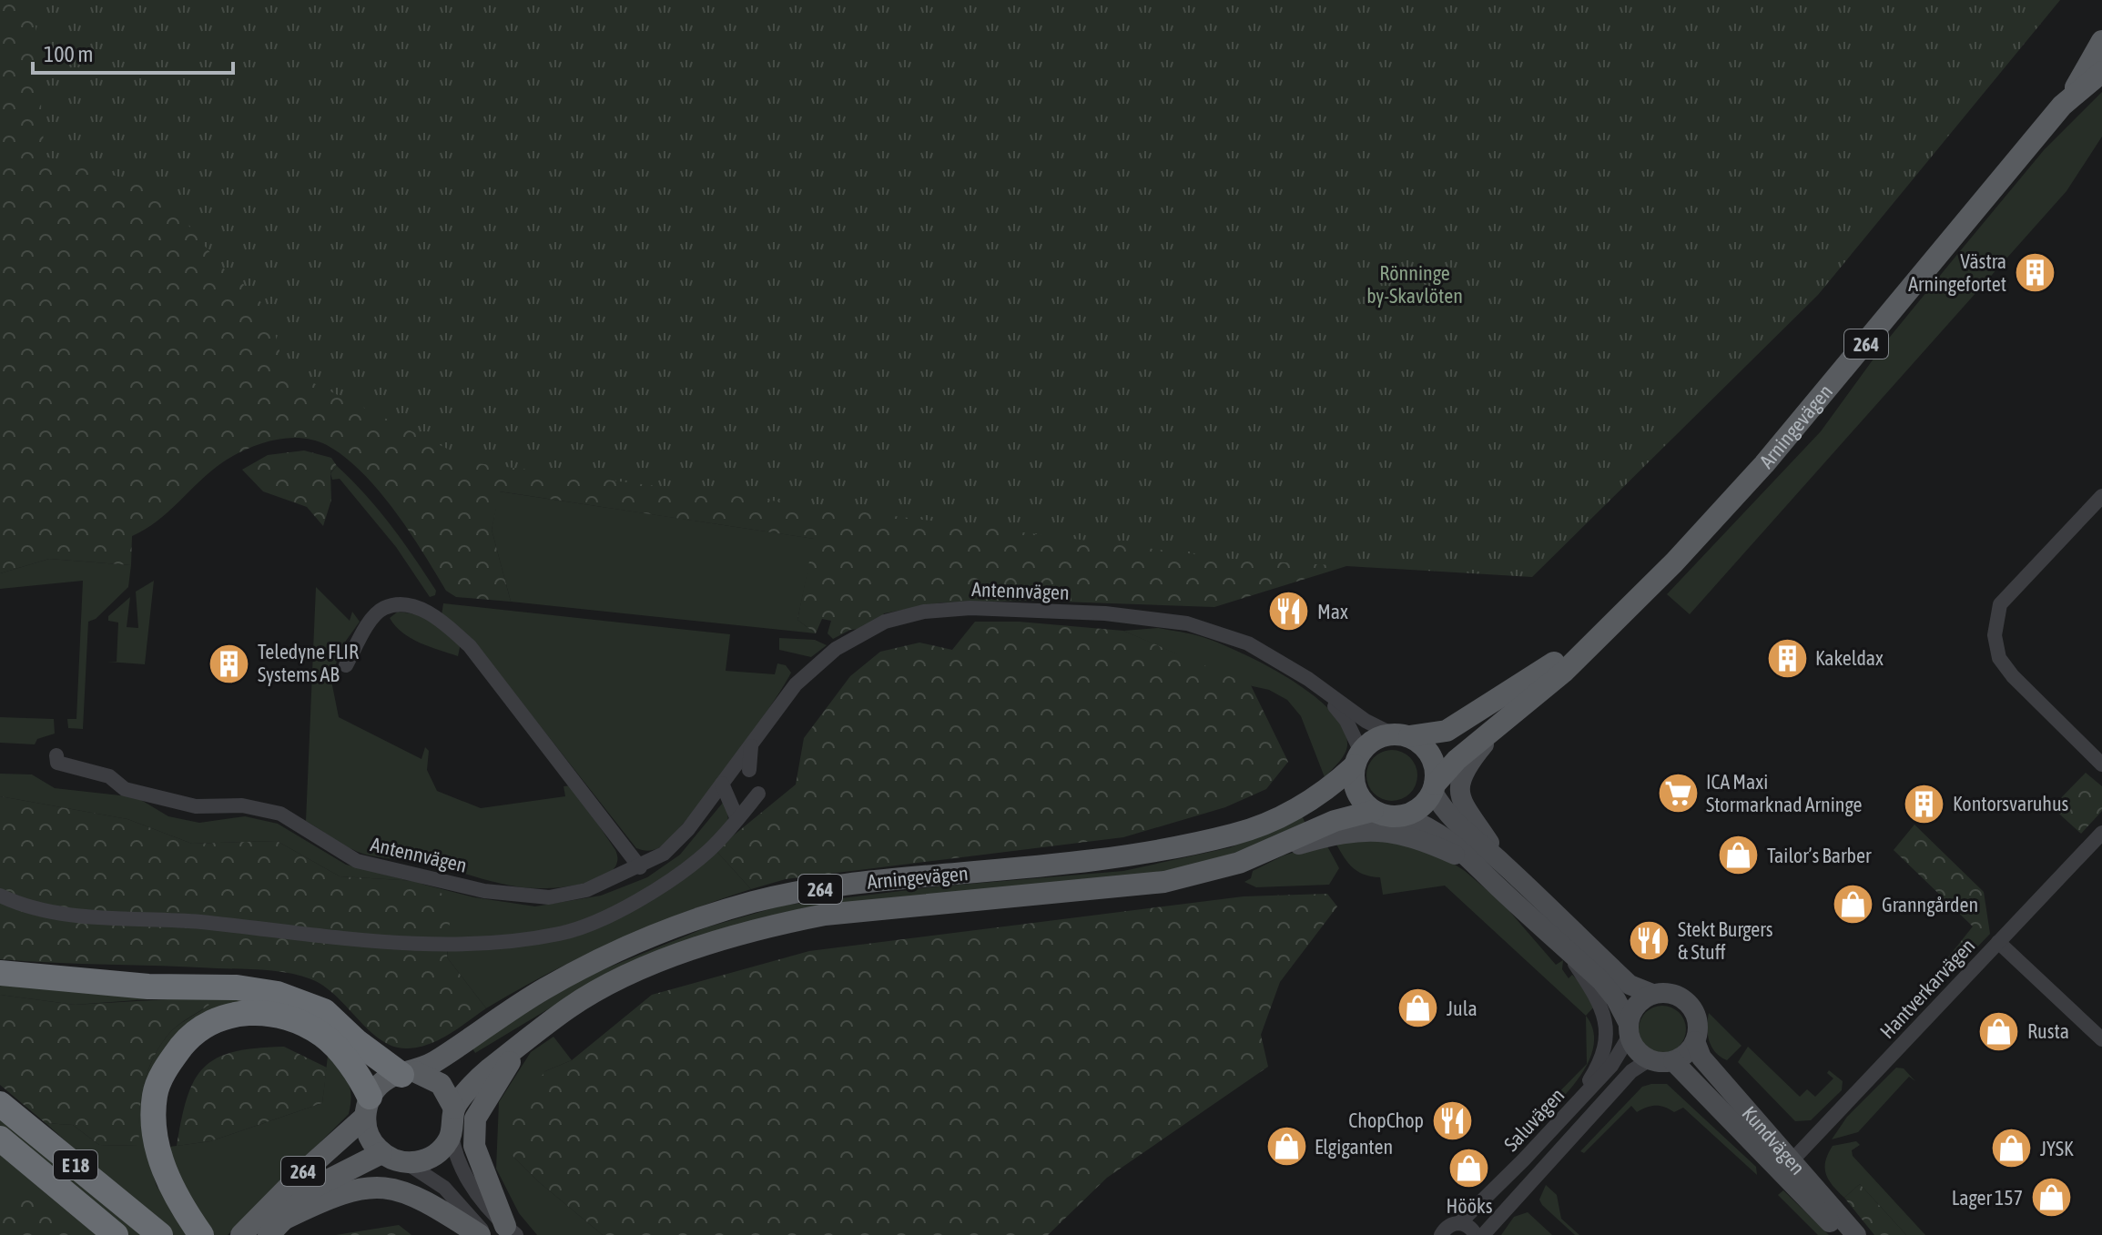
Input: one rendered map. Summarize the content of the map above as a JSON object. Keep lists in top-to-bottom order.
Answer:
{
  "streets": {
    "highway": ["E 18"],
    "main road": ["264", "Arningevägen"],
    "street": [
      "Antennvägen",
      "Hantverkarvägen",
      "Saluvägen",
      "Kundvägen"
    ]
  },
  "crossings": [
    ["264", "Arningevägen"],
    ["264", "Antennvägen"],
    ["Arningevägen", "Antennvägen"],
    ["Hantverkarvägen", "Kundvägen"],
    ["Saluvägen", "Kundvägen"]
  ],
  "parks": ["Rönninge by-Skavlöten"],
  "places": {
    "building": [
      "Västra Arningefortet",
      "Kakeldax",
      "Teledyne FLIR Systems AB",
      "Kontorsvaruhus"
    ],
    "restaurant": ["Max", "Stekt Burgers & Stuff", "ChopChop"],
    "supermarket": ["ICA Maxi Stormarknad Arninge"],
    "shop": [
      "Tailor’s Barber",
      "Granngården",
      "Jula",
      "Rusta",
      "Elgiganten",
      "JYSK",
      "Hööks",
      "Lager 157"
    ]
  },
  "scale_bar": "100 m"
}
